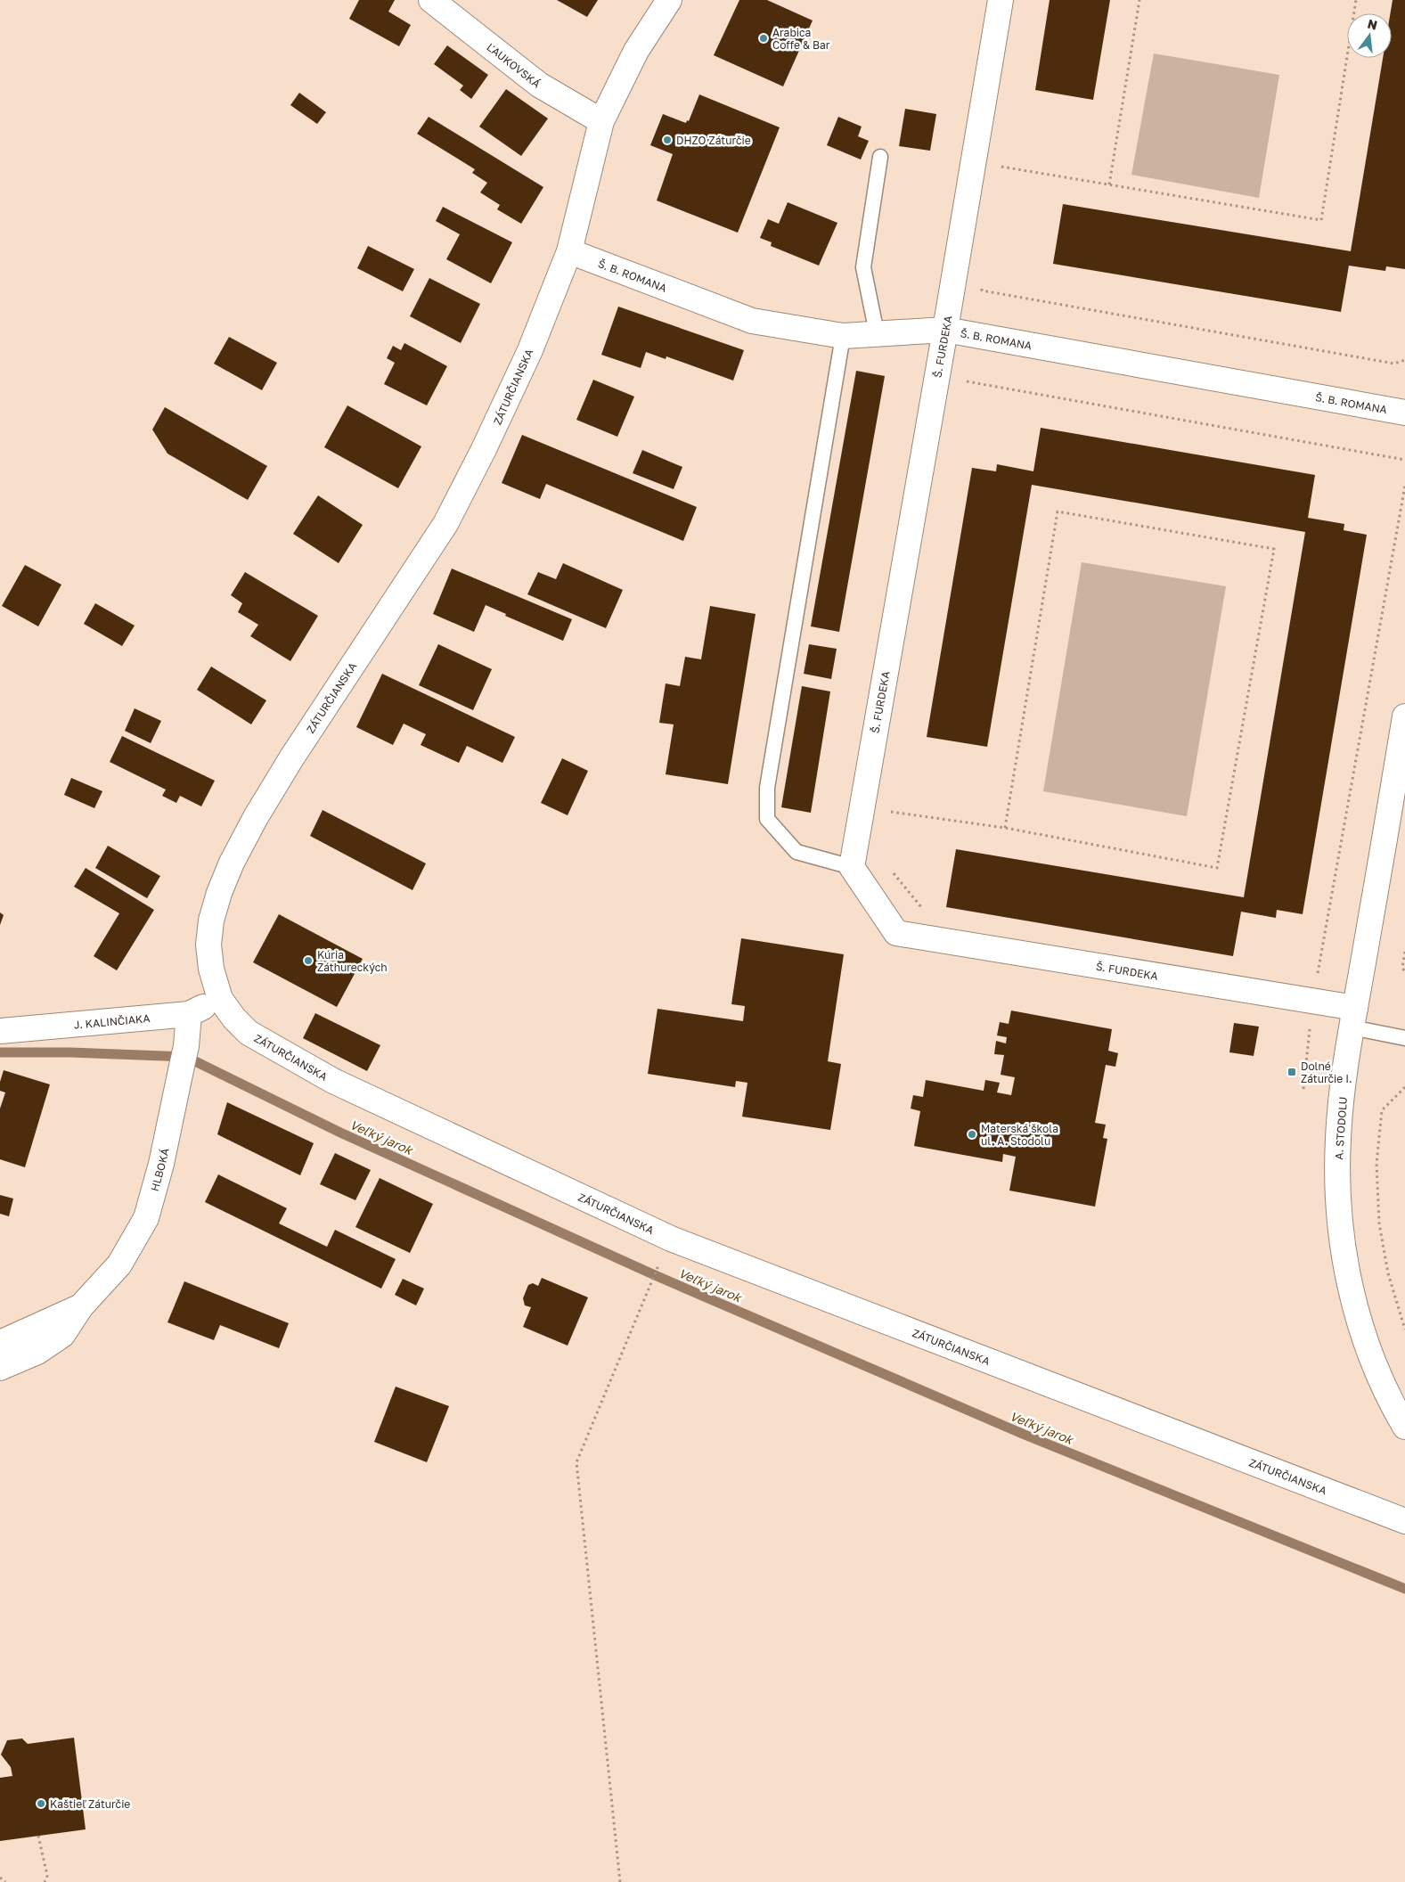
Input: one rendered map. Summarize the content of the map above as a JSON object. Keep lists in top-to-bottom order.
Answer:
{
  "streets": {
    "street": [
      "ĽAUKOVSKÁ",
      "Š. B. ROMANA",
      "Š. FURDEKA",
      "ZÁTURČIANSKA",
      "J. KALINČIAKA",
      "A. STODOLU",
      "HLBOKÁ"
    ]
  },
  "crossings": [
    ["ĽAUKOVSKÁ", "ZÁTURČIANSKA"],
    ["Š. B. ROMANA", "Š. FURDEKA"],
    ["Š. B. ROMANA", "ZÁTURČIANSKA"],
    ["Š. FURDEKA", "A. STODOLU"],
    ["ZÁTURČIANSKA", "J. KALINČIAKA"],
    ["J. KALINČIAKA", "HLBOKÁ"]
  ],
  "water": ["Veľký jarok"],
  "places": {
    "other": [
      "Arabica Coffe & Bar",
      "DHZO Záturčie",
      "Kúria Záthureckých",
      "Materská škola ul. A. Stodolu",
      "Kaštieľ Záturčie"
    ],
    "transit": ["Dolné Záturčie I."]
  },
  "north": "top"
}
